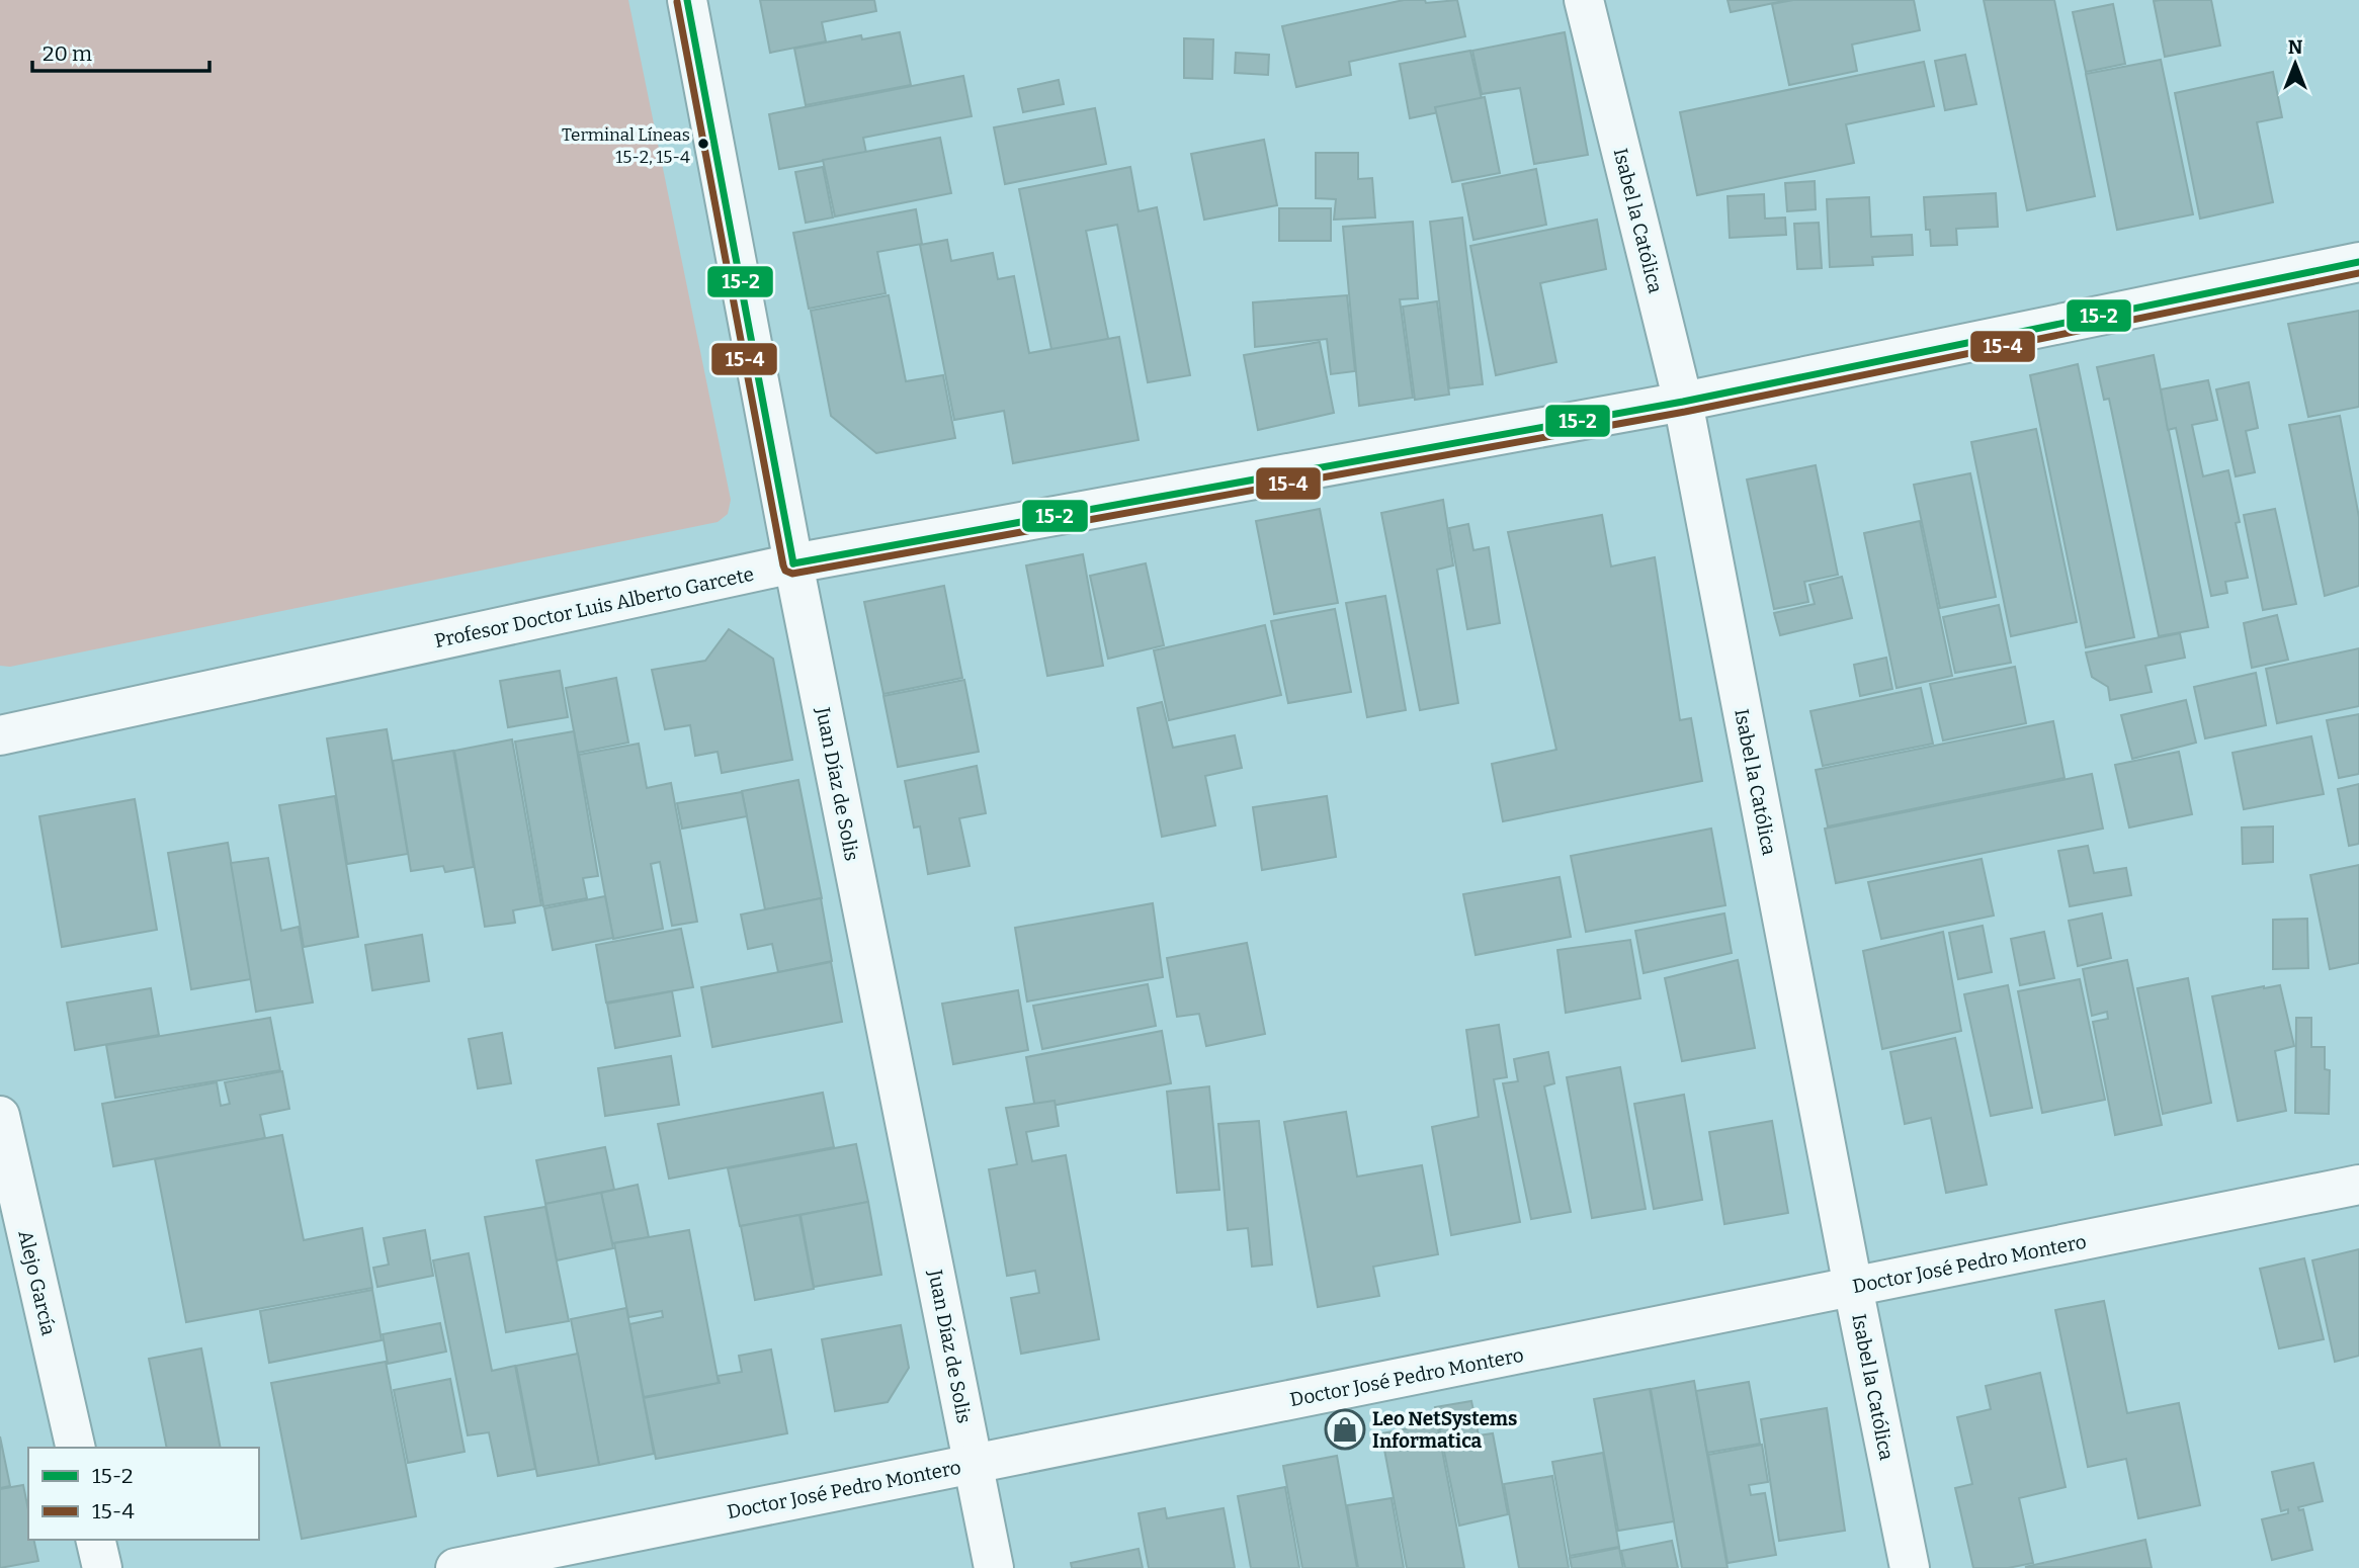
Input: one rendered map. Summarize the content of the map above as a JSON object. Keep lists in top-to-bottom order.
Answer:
{
  "streets": {
    "street": [
      "Isabel la Católica",
      "Profesor Doctor Luis Alberto Garcete",
      "Juan Díaz de Solis",
      "Doctor José Pedro Montero",
      "Alejo García"
    ]
  },
  "crossings": [
    ["Isabel la Católica", "Profesor Doctor Luis Alberto Garcete"],
    ["Isabel la Católica", "Doctor José Pedro Montero"],
    ["Profesor Doctor Luis Alberto Garcete", "Juan Díaz de Solis"],
    ["Juan Díaz de Solis", "Doctor José Pedro Montero"]
  ],
  "places": {
    "other": ["Terminal Líneas 15-2, 15-4"],
    "shop": ["Leo NetSystems Informatica"]
  },
  "lines": ["transit line 15-2", "transit line 15-4"],
  "legend": ["15-2", "15-4"],
  "scale_bar": "20 m",
  "north": "top"
}
